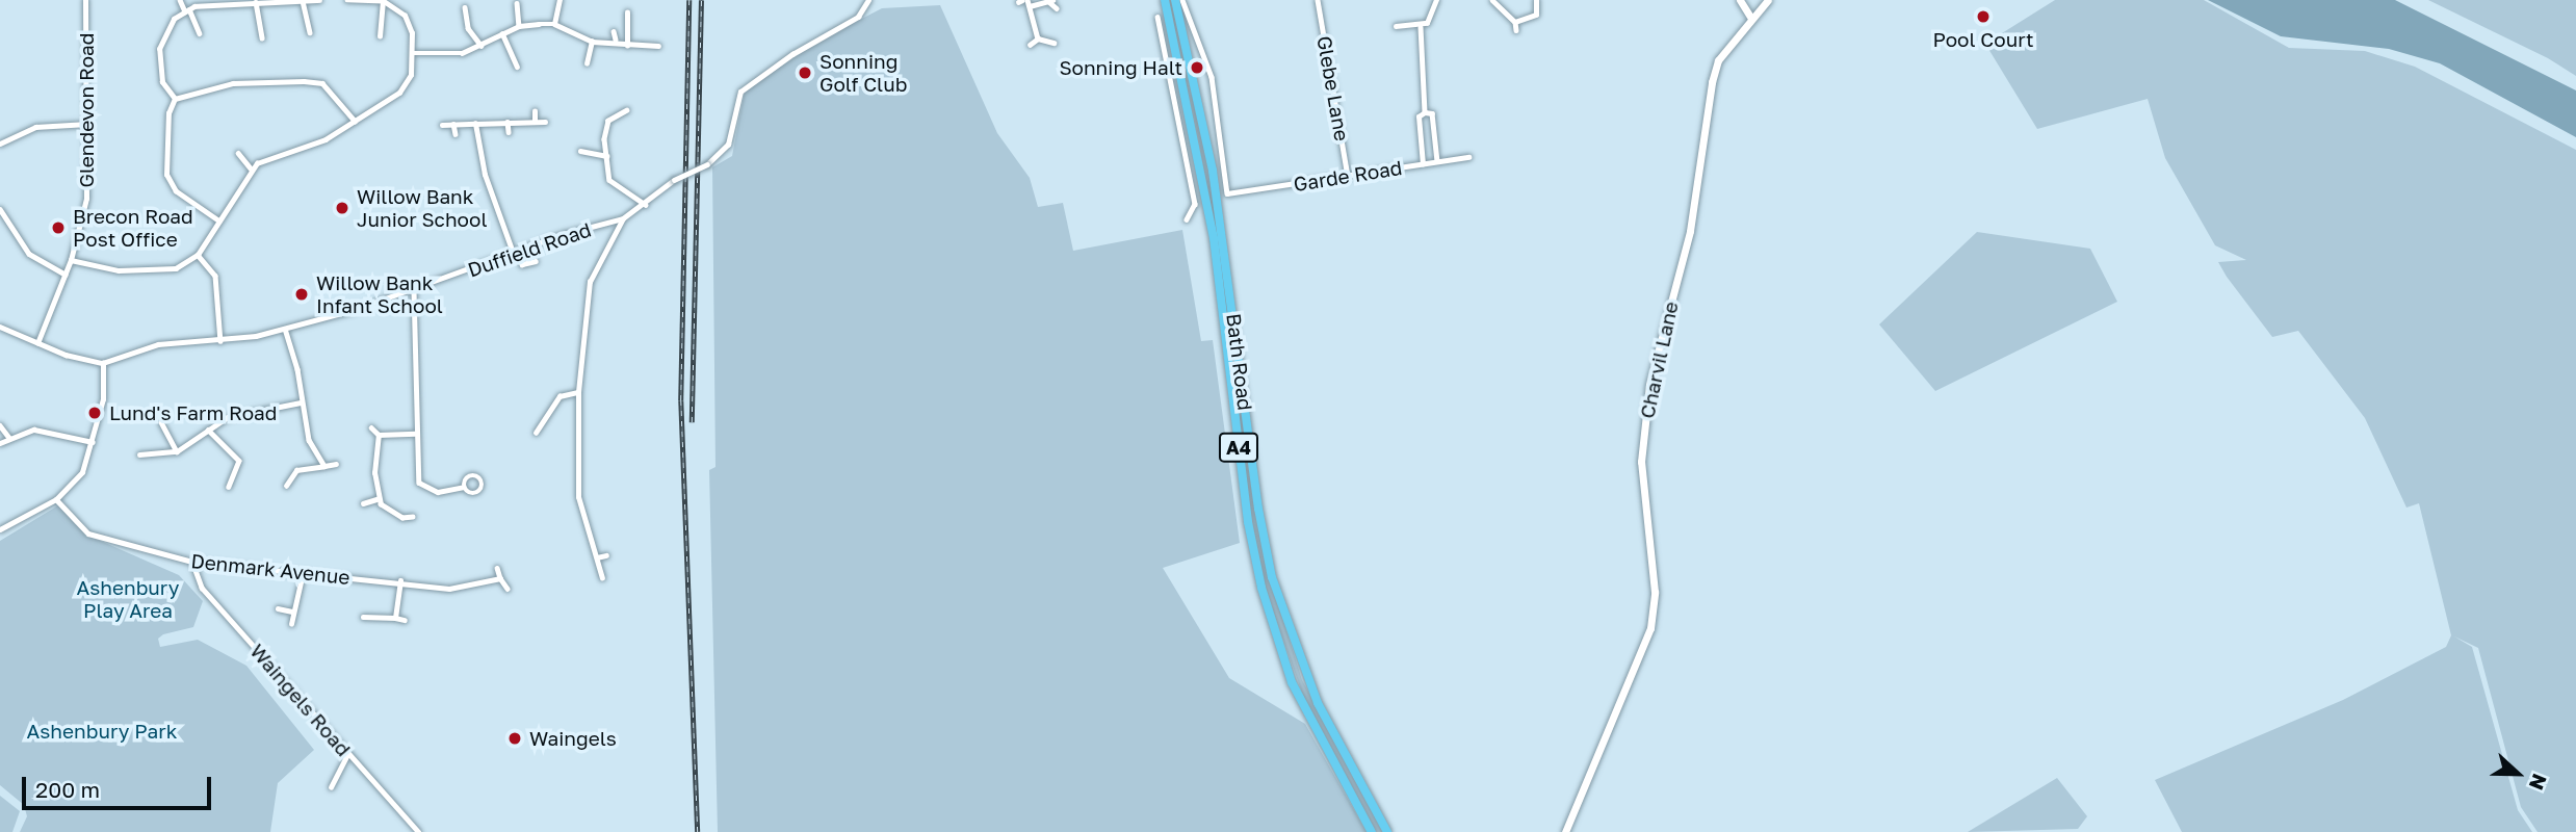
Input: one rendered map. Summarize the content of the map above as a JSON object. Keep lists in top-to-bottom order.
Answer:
{
  "streets": {
    "main road": ["Charvil Lane", "Bath Road", "A4"],
    "street": [
      "Glebe Lane",
      "Glendevon Road",
      "Garde Road",
      "Duffield Road",
      "Denmark Avenue",
      "Waingels Road"
    ]
  },
  "crossings": [
    ["Glebe Lane", "Garde Road"],
    ["Denmark Avenue", "Waingels Road"]
  ],
  "parks": ["Ashenbury Play Area", "Ashenbury Park"],
  "places": [
    "Pool Court",
    "Sonning Halt",
    "Sonning Golf Club",
    "Willow Bank Junior School",
    "Brecon Road Post Office",
    "Willow Bank Infant School",
    "Lund's Farm Road",
    "Waingels"
  ],
  "scale_bar": "200 m",
  "north": "right"
}
